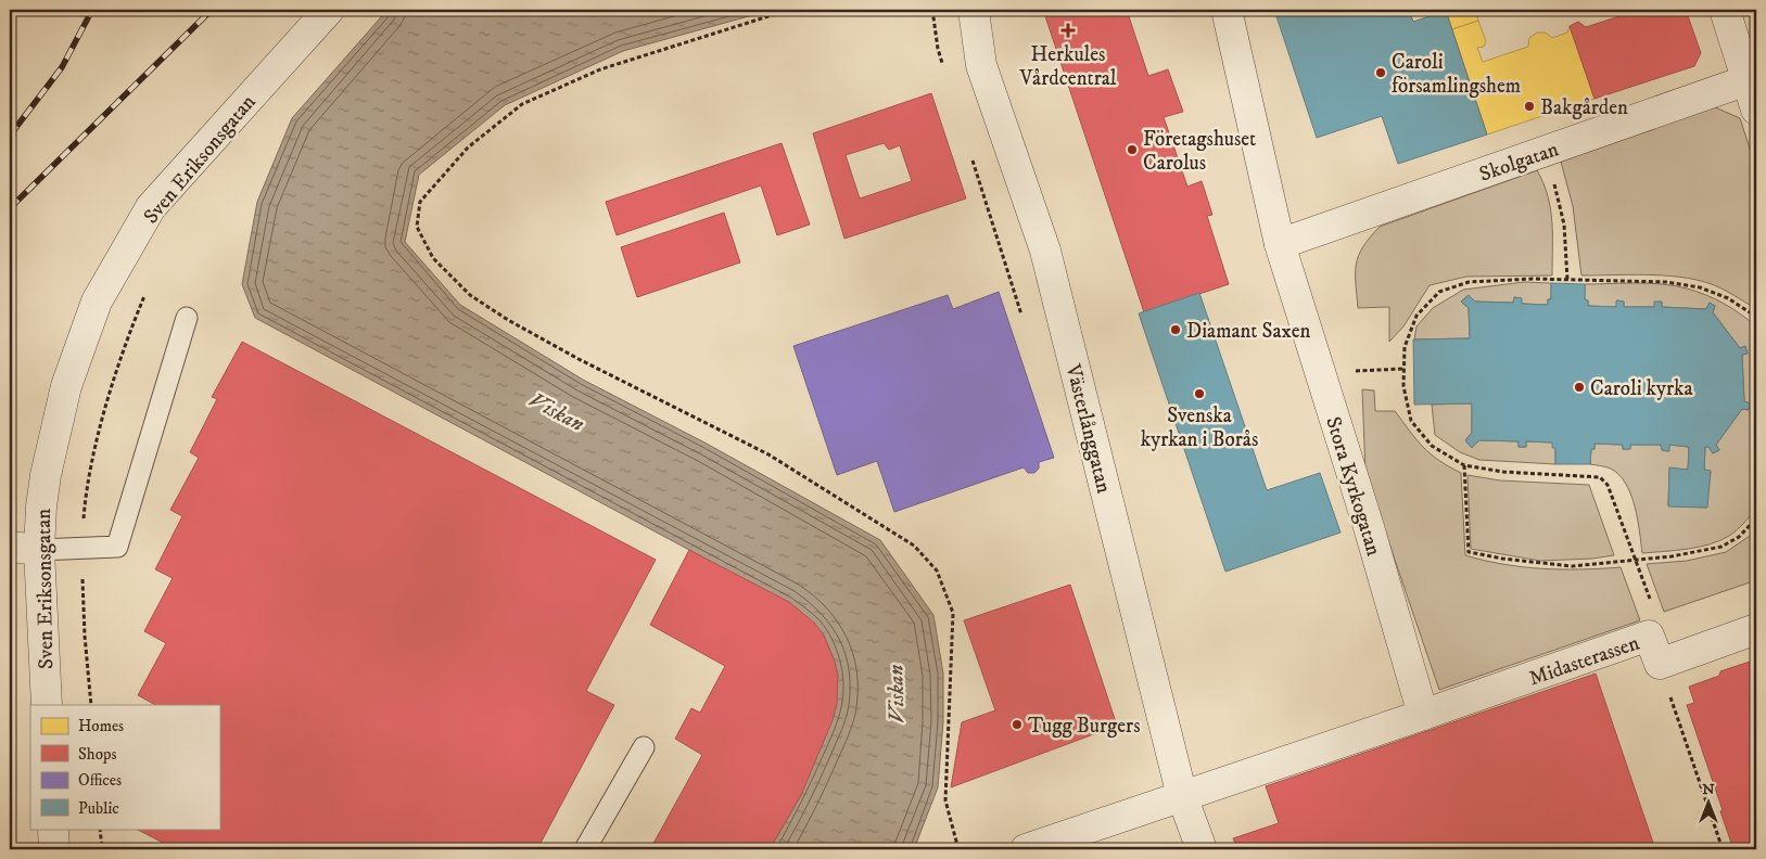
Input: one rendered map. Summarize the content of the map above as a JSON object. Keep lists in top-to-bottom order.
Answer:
{
  "streets": {
    "street": [
      "Sven Eriksonsgatan",
      "Skolgatan",
      "Västerlånggatan",
      "Stora Kyrkogatan",
      "Midasterassen"
    ]
  },
  "crossings": [
    ["Skolgatan", "Stora Kyrkogatan"],
    ["Stora Kyrkogatan", "Midasterassen"]
  ],
  "water": ["Viskan"],
  "places": {
    "health": ["Herkules Vårdcentral"],
    "other": [
      "Caroli församlingshem",
      "Bakgården",
      "Företagshuset Carolus",
      "Diamant Saxen",
      "Caroli kyrka",
      "Svenska kyrkan i Borås",
      "Tugg Burgers"
    ]
  },
  "legend": [
    "Homes",
    "Shops",
    "Offices",
    "Public"
  ],
  "north": "top"
}
